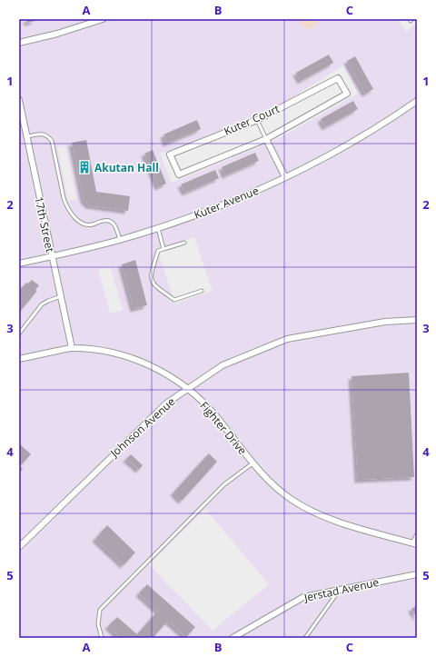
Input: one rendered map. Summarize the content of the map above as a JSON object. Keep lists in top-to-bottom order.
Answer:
{
  "streets": {
    "street": [
      "Kuter Court",
      "Kuter Avenue",
      "17th Street",
      "Johnson Avenue",
      "Fighter Drive",
      "Jerstad Avenue"
    ]
  },
  "crossings": [
    ["Kuter Avenue", "17th Street"],
    ["17th Street", "Fighter Drive"],
    ["Johnson Avenue", "Fighter Drive"]
  ],
  "places": {
    "building": ["Akutan Hall"]
  },
  "grid": {
    "columns": ["A", "B", "C"],
    "rows": [
      "1",
      "2",
      "3",
      "4",
      "5"
    ]
  }
}
